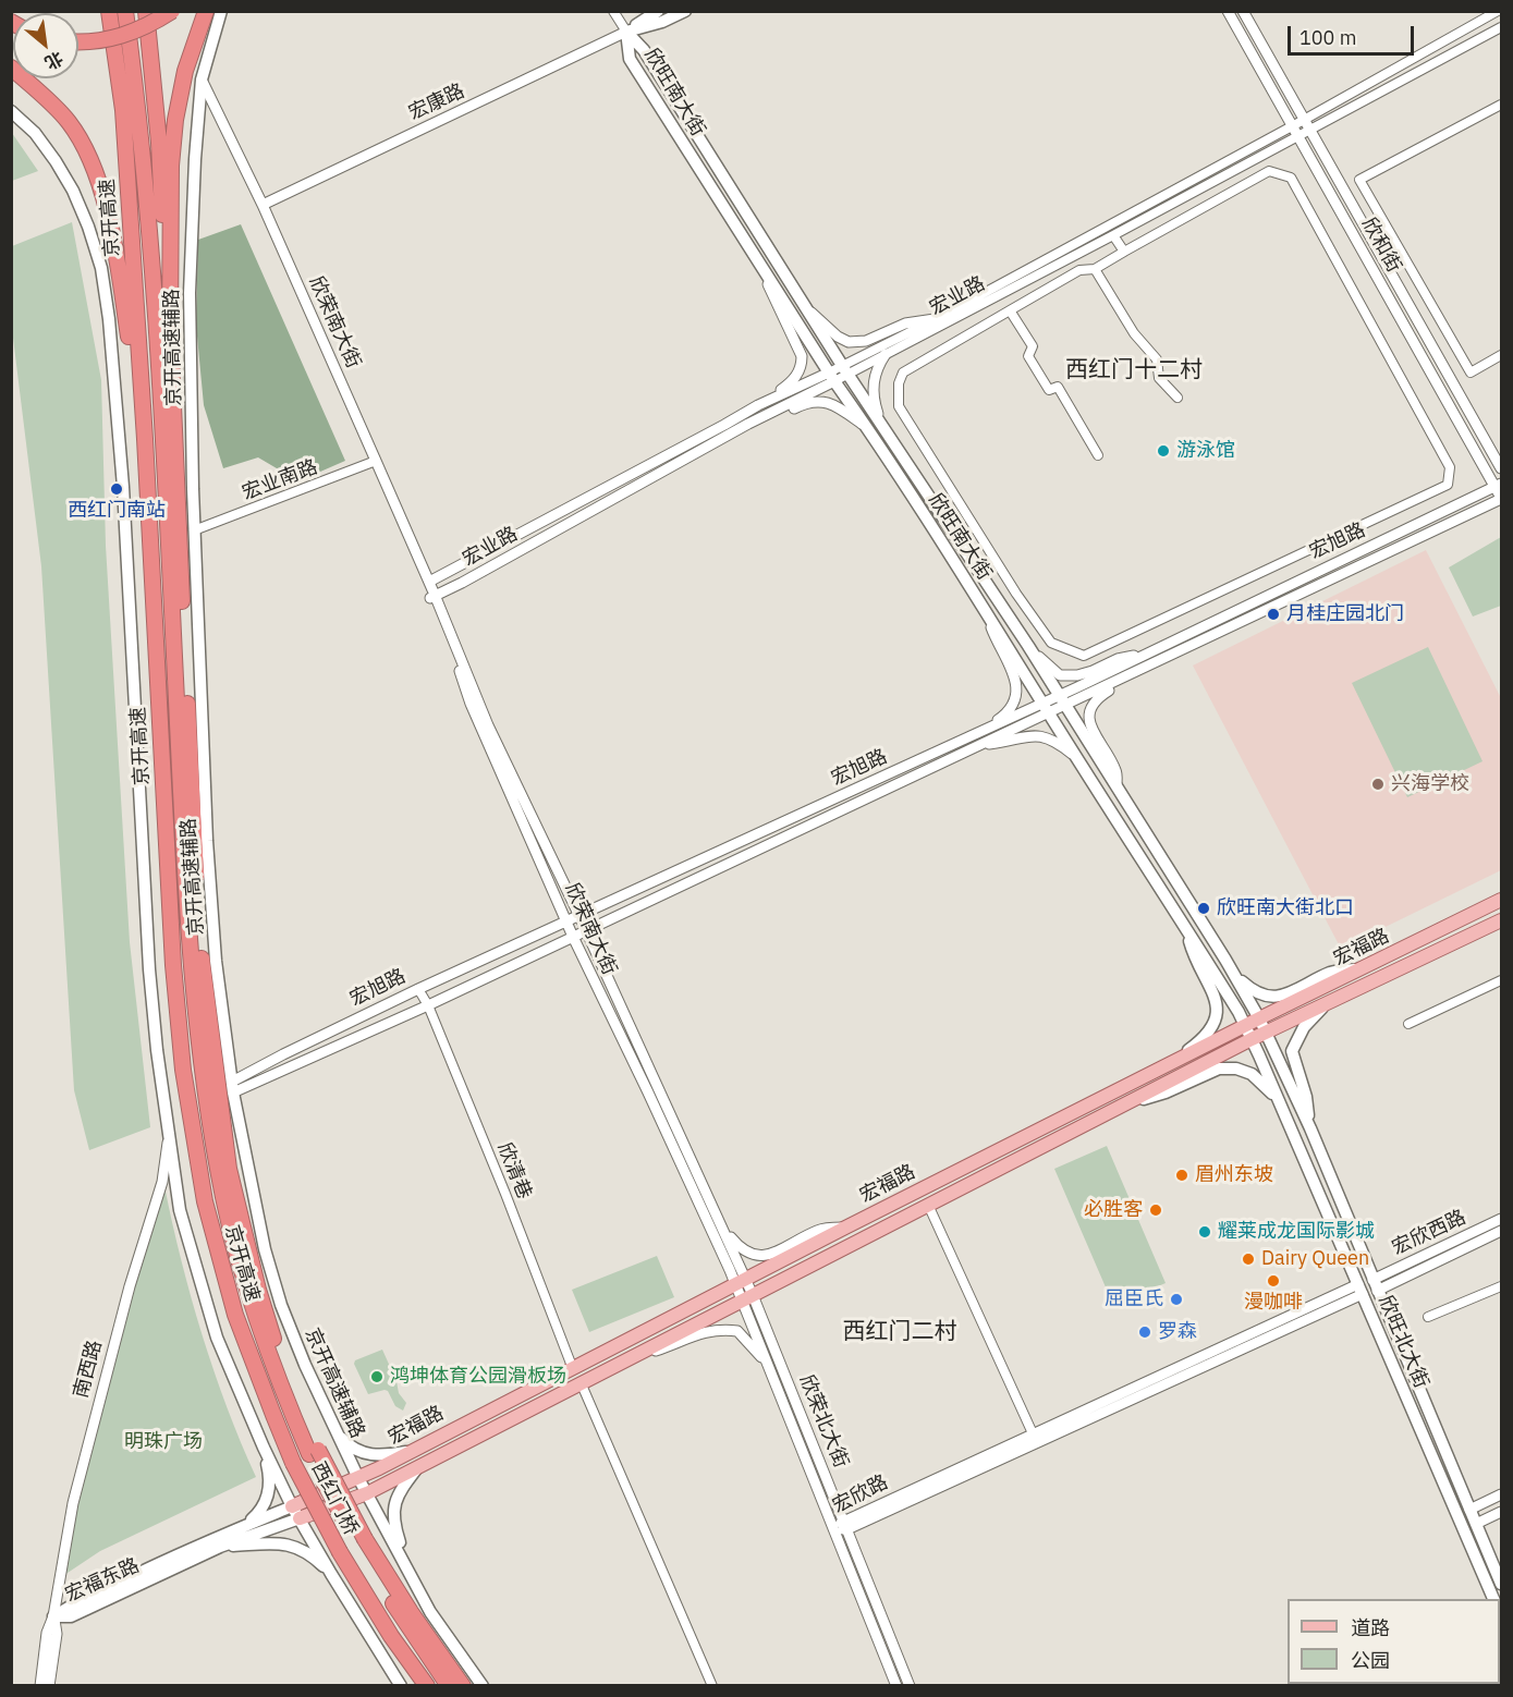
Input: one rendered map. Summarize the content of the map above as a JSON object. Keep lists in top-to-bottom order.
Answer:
{
  "streets": {
    "highway": ["京开高速", "西红门桥"],
    "main road": [
      "欣旺南大街",
      "宏康路",
      "京开高速辅路",
      "宏福路",
      "欣旺北大街",
      "宏福东路"
    ],
    "street": [
      "欣和街",
      "宏业路",
      "欣荣南大街",
      "宏业南路",
      "宏旭路",
      "欣清巷",
      "宏欣西路",
      "南西路",
      "欣荣北大街",
      "宏欣路"
    ]
  },
  "crossings": [
    ["欣旺南大街", "宏康路"],
    ["欣旺南大街", "宏业路"],
    ["欣旺南大街", "宏旭路"],
    ["欣旺南大街", "宏福路"],
    ["欣旺南大街", "欣旺北大街"],
    ["宏康路", "欣荣南大街"],
    ["京开高速", "西红门桥"],
    ["欣和街", "宏业路"],
    ["欣和街", "宏旭路"],
    ["宏业路", "欣荣南大街"],
    ["欣荣南大街", "京开高速辅路"],
    ["欣荣南大街", "宏业南路"],
    ["欣荣南大街", "宏旭路"],
    ["欣荣南大街", "宏福路"],
    ["欣荣南大街", "欣荣北大街"],
    ["京开高速辅路", "宏业南路"],
    ["京开高速辅路", "宏旭路"],
    ["京开高速辅路", "宏福路"],
    ["宏旭路", "欣清巷"],
    ["宏福路", "欣清巷"],
    ["宏福路", "欣旺北大街"],
    ["宏福路", "欣荣北大街"],
    ["宏福路", "宏福东路"],
    ["宏欣西路", "欣旺北大街"],
    ["欣旺北大街", "宏欣路"],
    ["南西路", "宏福东路"],
    ["欣荣北大街", "宏欣路"]
  ],
  "districts": ["西红门十二村", "西红门二村"],
  "parks": ["明珠广场"],
  "places": [
    "游泳馆",
    "西红门南站",
    "月桂庄园北门",
    "兴海学校",
    "欣旺南大街北口",
    "眉州东坡",
    "必胜客",
    "耀莱成龙国际影城",
    "Dairy Queen",
    "漫咖啡",
    "屈臣氏",
    "罗森",
    "鸿坤体育公园滑板场"
  ],
  "legend": ["道路", "公园"],
  "scale_bar": "100 m",
  "north": "bottom right"
}
